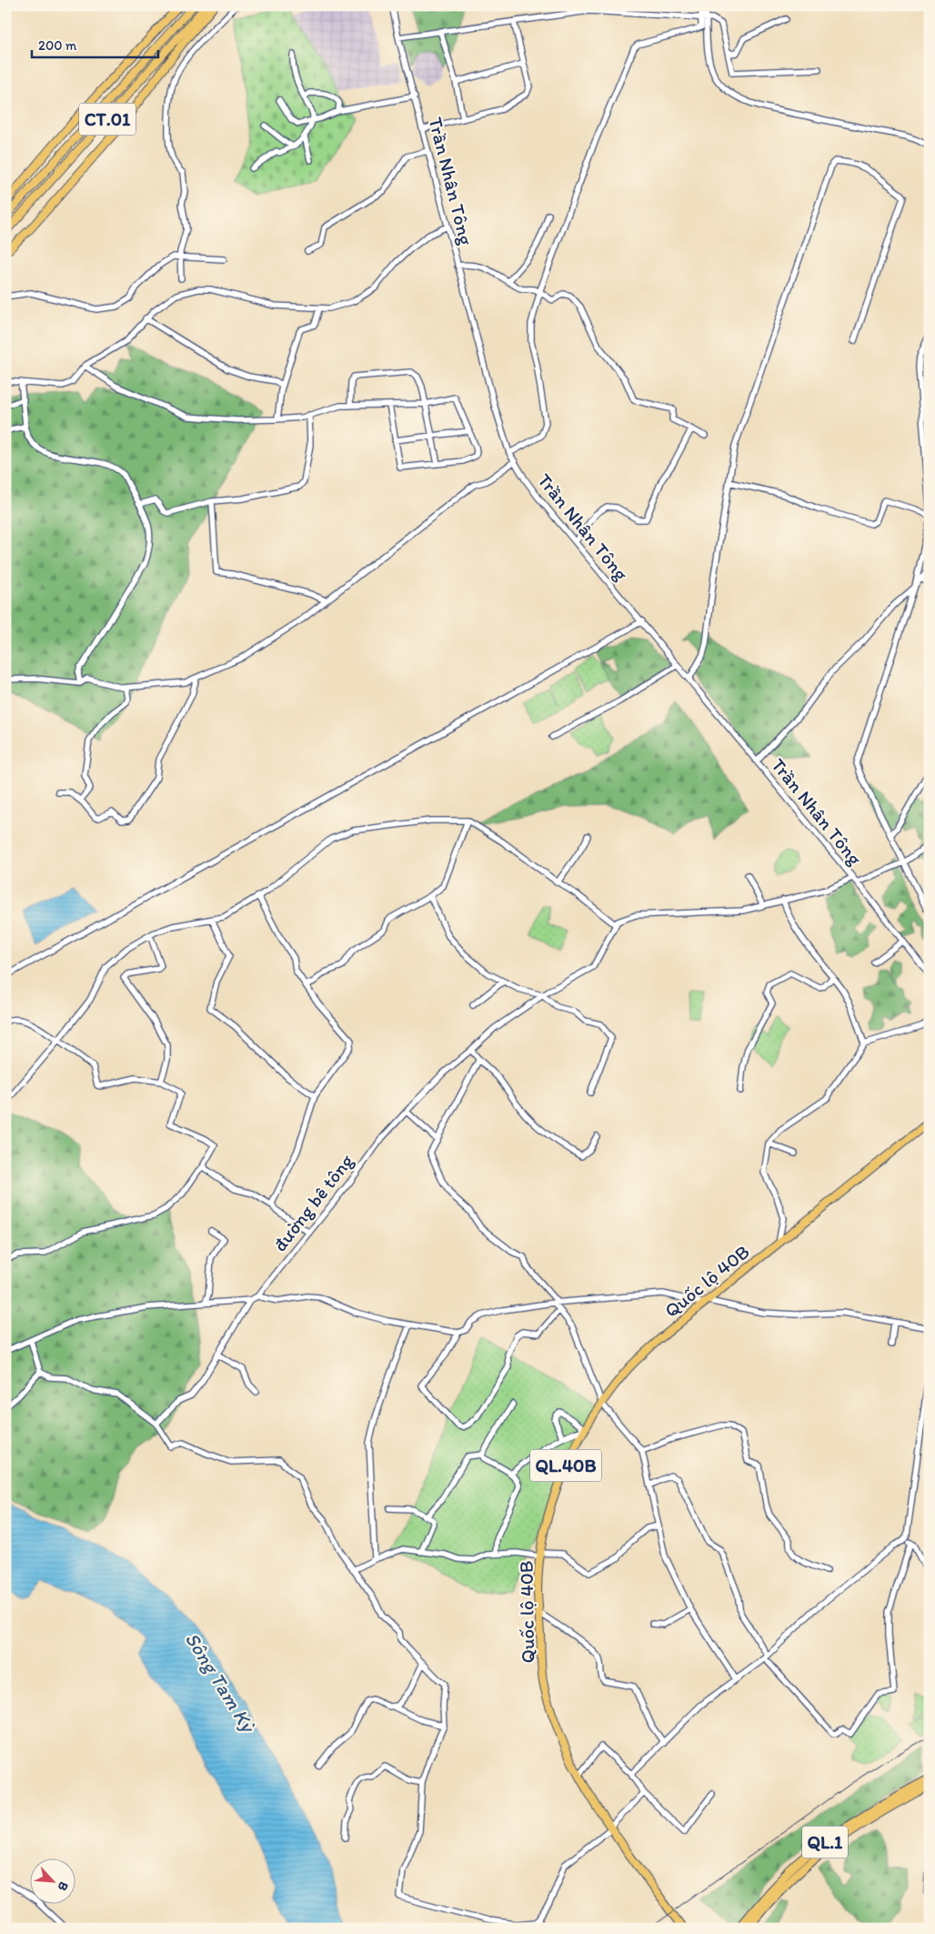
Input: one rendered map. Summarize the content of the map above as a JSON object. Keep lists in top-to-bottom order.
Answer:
{
  "streets": {
    "highway": [
      "CT.01",
      "Quốc lộ 40B",
      "QL.40B",
      "QL.1"
    ],
    "street": ["Trần Nhân Tông", "đường bê tông"]
  },
  "water": ["Sông Tam Kỳ"],
  "scale_bar": "200 m",
  "north": "bottom right"
}
